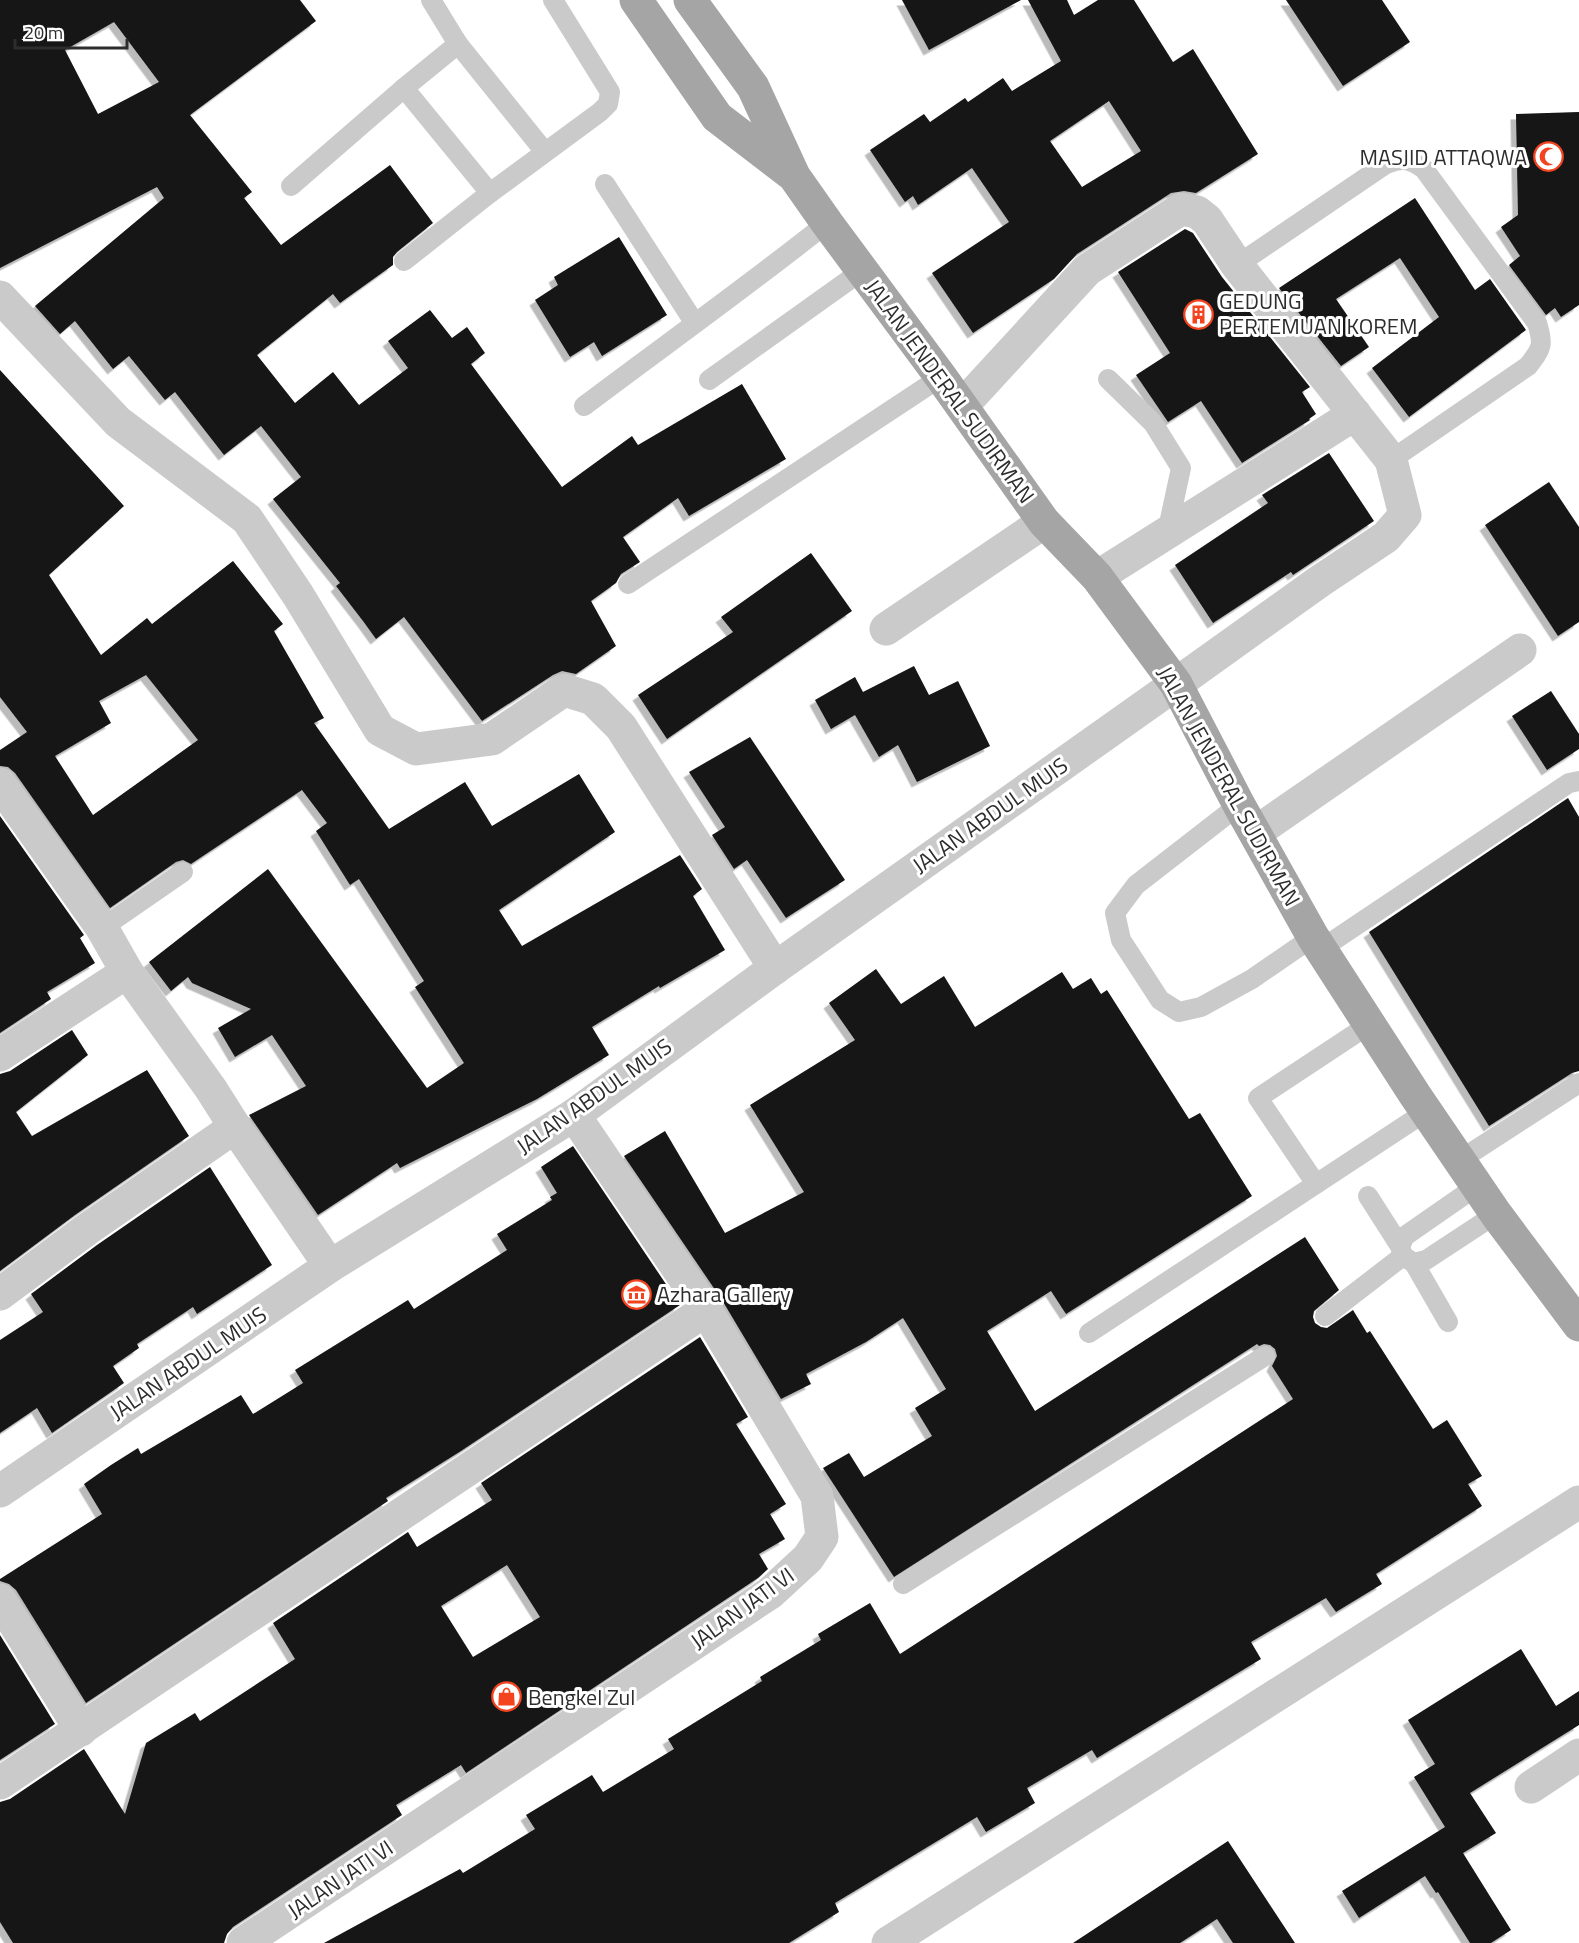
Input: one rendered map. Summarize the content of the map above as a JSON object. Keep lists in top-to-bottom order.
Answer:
{
  "streets": {
    "main road": ["JALAN JENDERAL SUDIRMAN"],
    "street": ["JALAN ABDUL MUIS", "JALAN JATI VI"]
  },
  "crossings": [
    ["JALAN JENDERAL SUDIRMAN", "JALAN ABDUL MUIS"],
    ["JALAN ABDUL MUIS", "JALAN JATI VI"]
  ],
  "places": {
    "mosque": ["MASJID ATTAQWA"],
    "building": ["GEDUNG PERTEMUAN KOREM"],
    "museum": ["Azhara Gallery"],
    "shop": ["Bengkel Zul"]
  },
  "scale_bar": "20 m"
}
